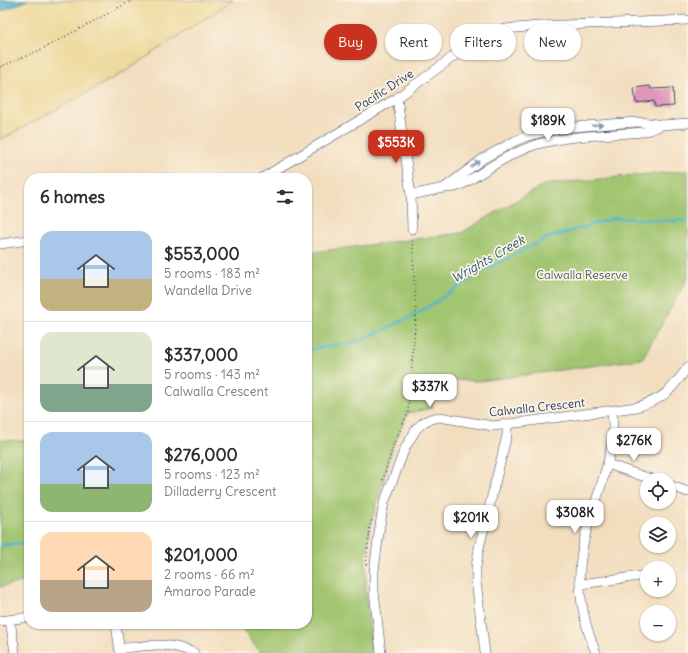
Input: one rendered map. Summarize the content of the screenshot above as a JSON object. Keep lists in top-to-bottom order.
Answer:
{
  "streets": {
    "street": ["Pacific Drive", "Calwalla Crescent"]
  },
  "water": ["Wrights Creek"],
  "parks": ["Calwalla Reserve"],
  "page": {
    "chip": [
      "Buy",
      "Rent",
      "Filters",
      "New"
    ],
    "price": [
      "$189K",
      "$553K",
      "$337K",
      "$276K",
      "$308K",
      "$201K"
    ],
    "heading": "6 homes",
    "list": [
      {
        "name": "$553,000",
        "note": "5 rooms · 183 m² · Wandella Drive"
      },
      {
        "name": "$337,000",
        "note": "5 rooms · 143 m² · Calwalla Crescent"
      },
      {
        "name": "$276,000",
        "note": "5 rooms · 123 m² · Dilladerry Crescent"
      },
      {
        "name": "$201,000",
        "note": "2 rooms · 66 m² · Amaroo Parade"
      }
    ],
    "map_buttons": ["+", "−"]
  }
}
